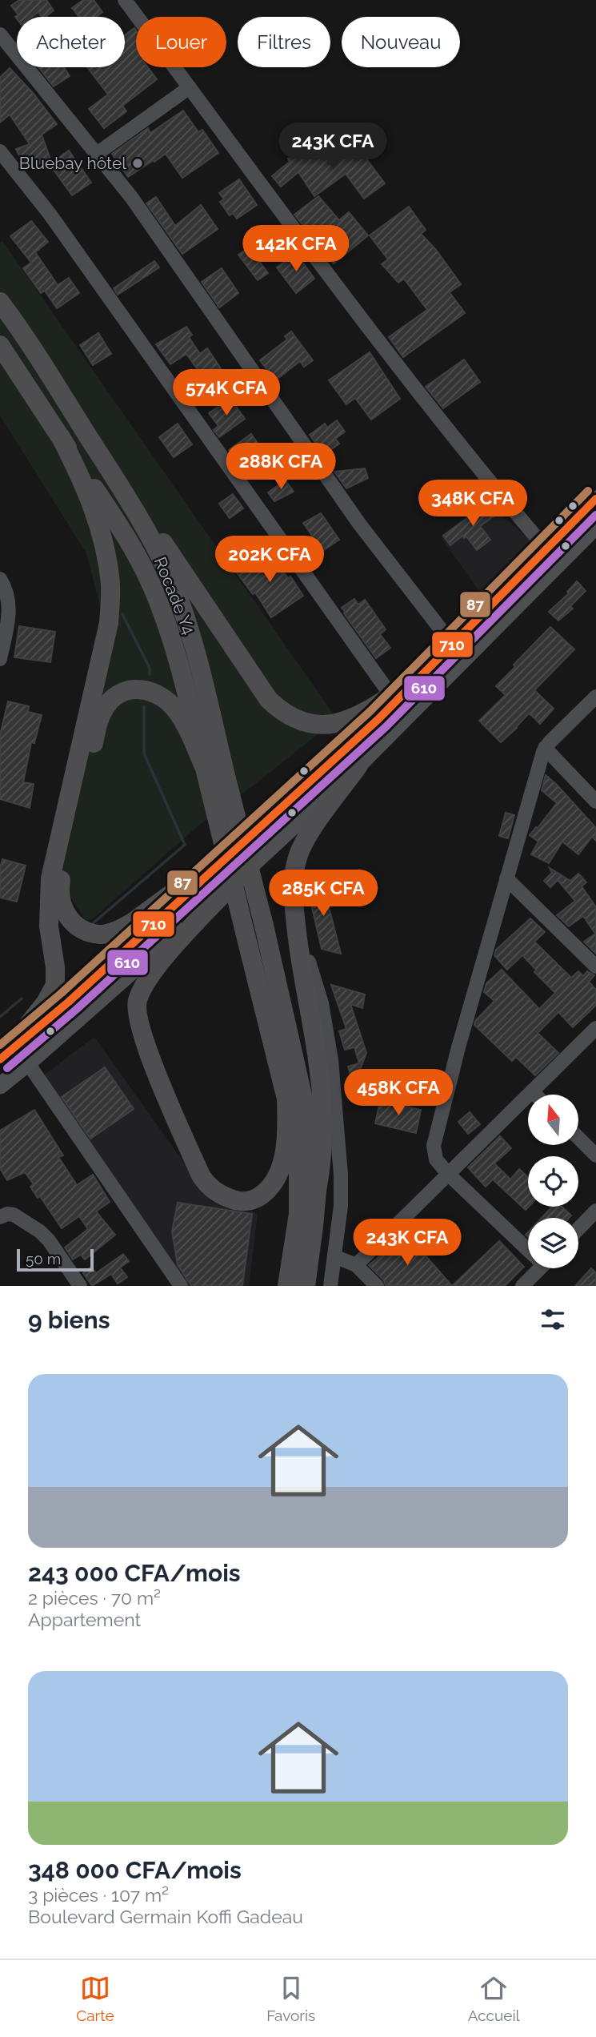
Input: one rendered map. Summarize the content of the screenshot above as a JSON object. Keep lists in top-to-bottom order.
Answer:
{
  "streets": {
    "highway": ["Rocade Y4"]
  },
  "places": ["Bluebay hôtel"],
  "lines": ["transit line 87", "transit line 710", "transit line 610"],
  "scale_bar": "50 m",
  "north": "top",
  "page": {
    "chip": [
      "Acheter",
      "Louer",
      "Filtres",
      "Nouveau"
    ],
    "price": [
      "243K CFA",
      "142K CFA",
      "574K CFA",
      "288K CFA",
      "348K CFA",
      "202K CFA",
      "285K CFA",
      "458K CFA",
      "243K CFA"
    ],
    "scale": "50 m",
    "heading": "9 biens",
    "list": [
      {
        "name": "243 000 CFA/mois",
        "note": "2 pièces · 70 m² · Appartement"
      },
      {
        "name": "348 000 CFA/mois",
        "note": "3 pièces · 107 m² · Boulevard Germain Koffi Gadeau"
      }
    ],
    "tabs": ["Carte", "Favoris", "Accueil"]
  }
}
